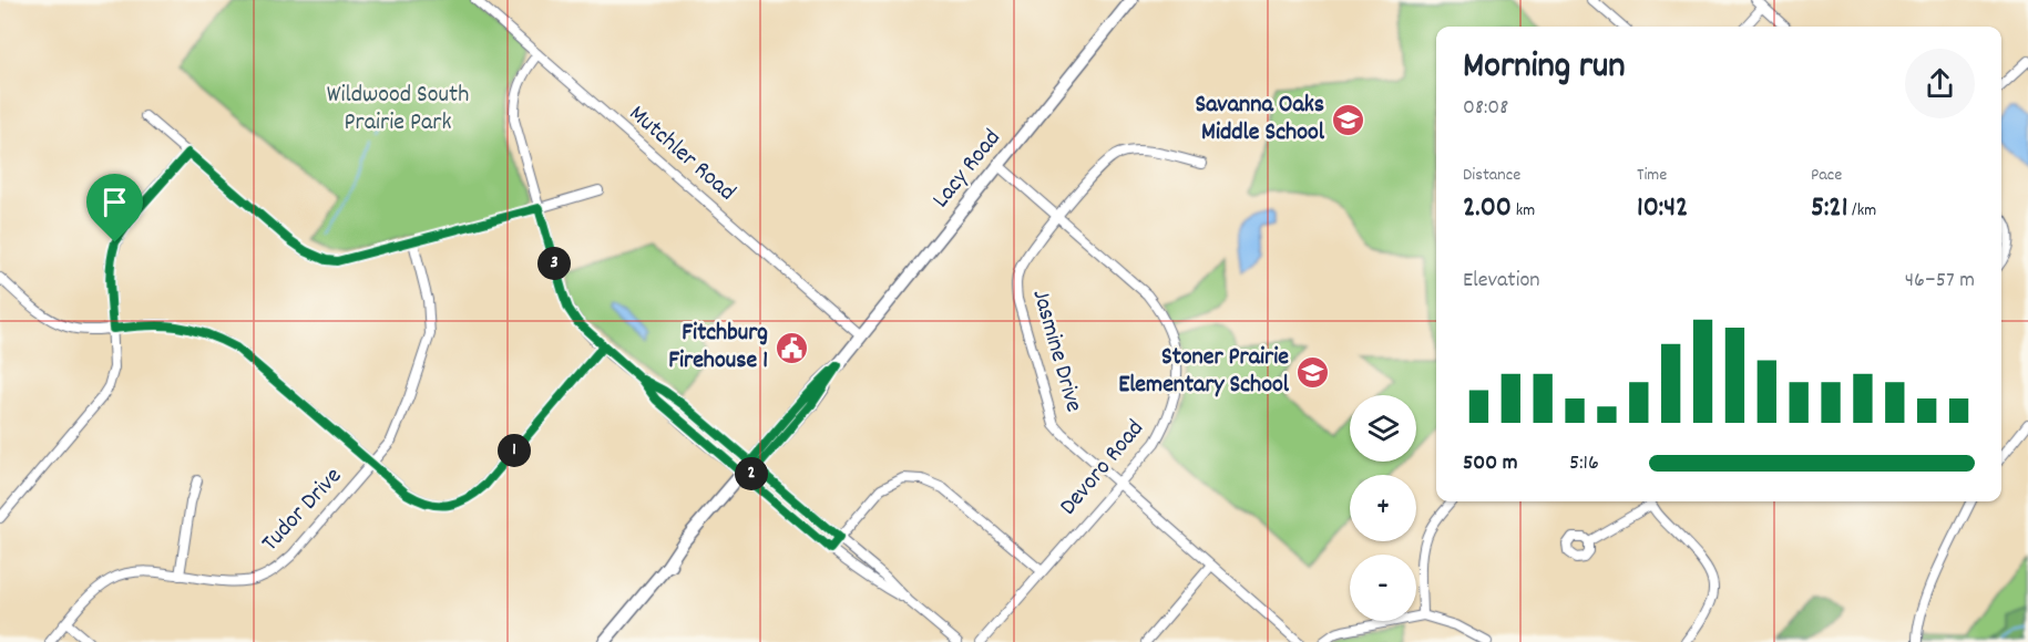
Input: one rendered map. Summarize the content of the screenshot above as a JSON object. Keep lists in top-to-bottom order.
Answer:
{
  "streets": {
    "street": [
      "Mutchler Road",
      "Lacy Road",
      "Jasmine Drive",
      "Devoro Road",
      "Tudor Drive"
    ]
  },
  "crossings": [
    ["Mutchler Road", "Lacy Road"],
    ["Lacy Road", "Devoro Road"],
    ["Jasmine Drive", "Devoro Road"]
  ],
  "parks": ["Wildwood South Prairie Park"],
  "places": {
    "school or university": ["Savanna Oaks Middle School", "Stoner Prairie Elementary School"],
    "public building": ["Fitchburg Firehouse 1"]
  },
  "page": {
    "heading": ["Morning run", "08:08"],
    "stats": [
      ["Distance", "2.00 km"],
      ["Time", "10:42"],
      ["Pace", "5:21 /km"]
    ],
    "pins": ["3", "1", "2"],
    "chart": ["Elevation", "46–57 m"],
    "map_buttons": ["+", "−"],
    "list": [
      {
        "name": "500 m",
        "note": "5:16"
      }
    ]
  }
}
